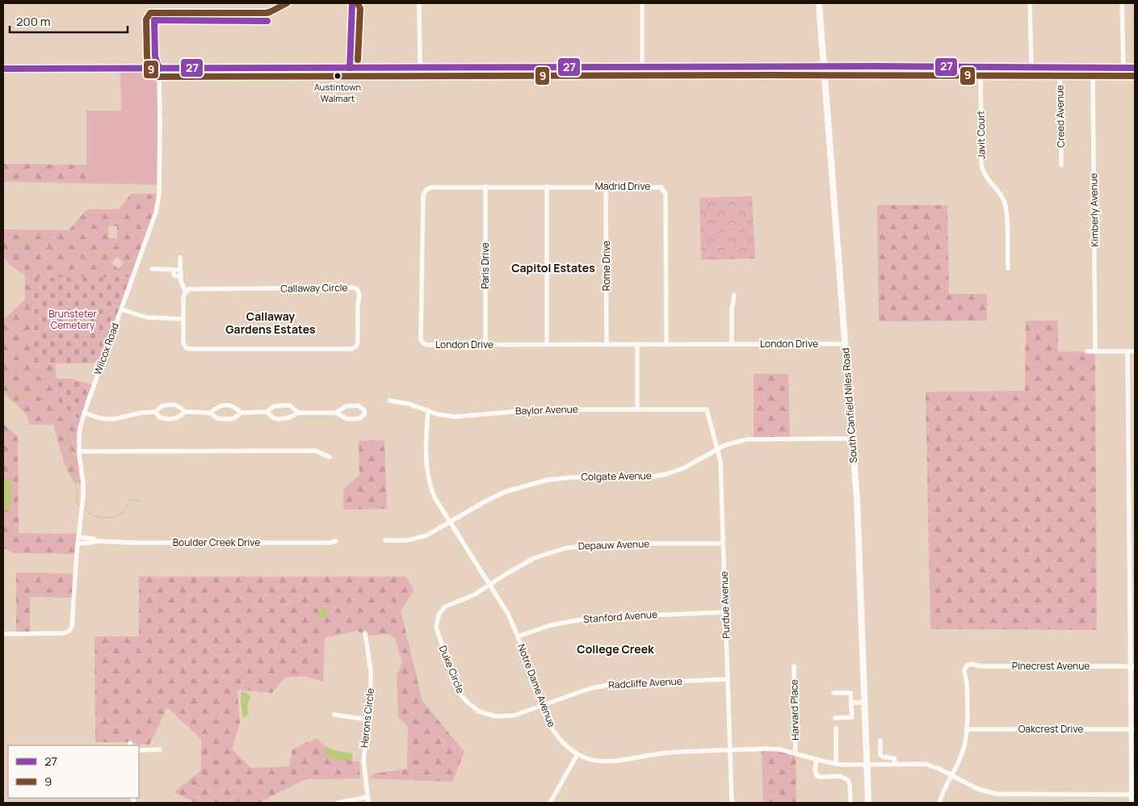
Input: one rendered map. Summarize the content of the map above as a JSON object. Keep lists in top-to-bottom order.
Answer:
{
  "streets": {
    "main road": ["South Canfield Niles Road"],
    "street": [
      "Creed Avenue",
      "Javit Court",
      "Madrid Drive",
      "Kimberly Avenue",
      "Paris Drive",
      "Rome Drive",
      "Callaway Circle",
      "London Drive",
      "Wilcox Road",
      "Baylor Avenue",
      "Colgate Avenue",
      "Boulder Creek Drive",
      "Depauw Avenue",
      "Purdue Avenue",
      "Stanford Avenue",
      "Pinecrest Avenue",
      "Duke Circle",
      "Radcliffe Avenue",
      "Notre Dame Avenue",
      "Harvard Place",
      "Herons Circle",
      "Oakcrest Drive"
    ]
  },
  "crossings": [
    ["Madrid Drive", "Paris Drive"],
    ["Madrid Drive", "Rome Drive"],
    ["Madrid Drive", "London Drive"],
    ["Paris Drive", "London Drive"],
    ["Rome Drive", "London Drive"],
    ["London Drive", "South Canfield Niles Road"],
    ["Wilcox Road", "Boulder Creek Drive"],
    ["South Canfield Niles Road", "Colgate Avenue"],
    ["South Canfield Niles Road", "Notre Dame Avenue"],
    ["Baylor Avenue", "Purdue Avenue"],
    ["Baylor Avenue", "Notre Dame Avenue"],
    ["Colgate Avenue", "Purdue Avenue"],
    ["Colgate Avenue", "Notre Dame Avenue"],
    ["Depauw Avenue", "Purdue Avenue"],
    ["Depauw Avenue", "Duke Circle"],
    ["Depauw Avenue", "Notre Dame Avenue"],
    ["Purdue Avenue", "Stanford Avenue"],
    ["Purdue Avenue", "Radcliffe Avenue"],
    ["Purdue Avenue", "Notre Dame Avenue"],
    ["Stanford Avenue", "Notre Dame Avenue"],
    ["Pinecrest Avenue", "Oakcrest Drive"],
    ["Duke Circle", "Radcliffe Avenue"],
    ["Duke Circle", "Notre Dame Avenue"],
    ["Radcliffe Avenue", "Notre Dame Avenue"],
    ["Notre Dame Avenue", "Harvard Place"]
  ],
  "districts": ["Capitol Estates", "Callaway Gardens Estates", "College Creek"],
  "parks": ["Brunsteter Cemetery"],
  "places": ["Austintown Walmart"],
  "lines": ["transit line 27", "transit line 9"],
  "legend": ["27", "9"],
  "scale_bar": "200 m"
}
